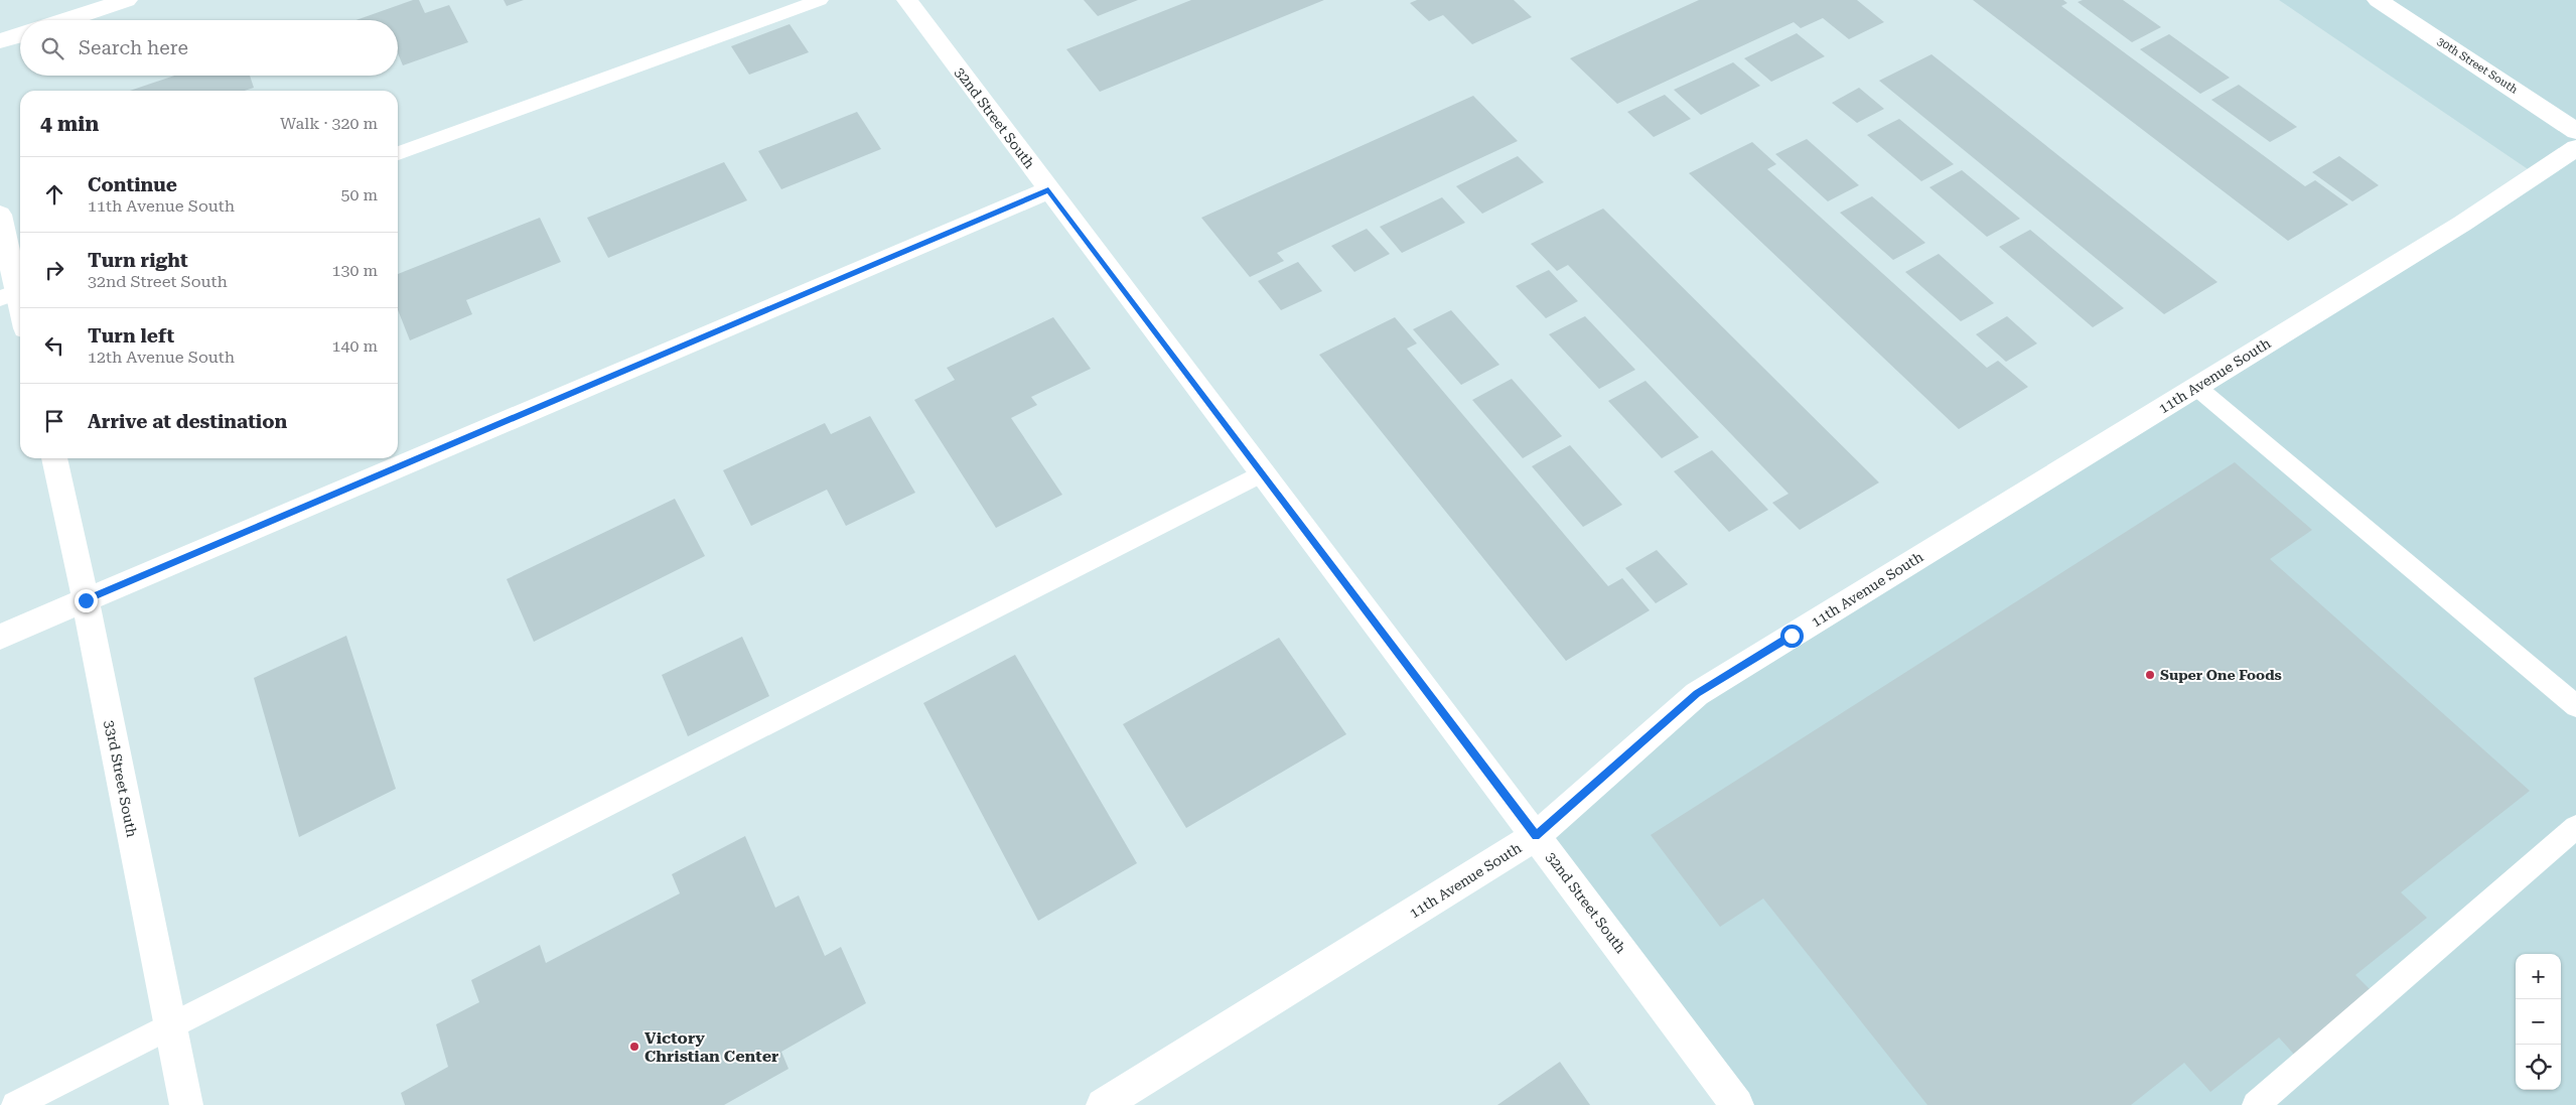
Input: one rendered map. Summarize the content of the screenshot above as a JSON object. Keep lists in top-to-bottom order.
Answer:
{
  "streets": {
    "street": [
      "30th Street South",
      "32nd Street South",
      "11th Avenue South",
      "33rd Street South"
    ]
  },
  "crossings": [
    ["32nd Street South", "11th Avenue South"]
  ],
  "places": ["Super One Foods", "Victory Christian Center"],
  "page": {
    "search": "Search here",
    "heading": ["4 min", "Walk · 320 m"],
    "list": [
      ["Continue", "11th Avenue South", "50 m"],
      ["Turn right", "32nd Street South", "130 m"],
      ["Turn left", "12th Avenue South", "140 m"],
      "Arrive at destination"
    ],
    "map_buttons": ["+", "−"]
  }
}
